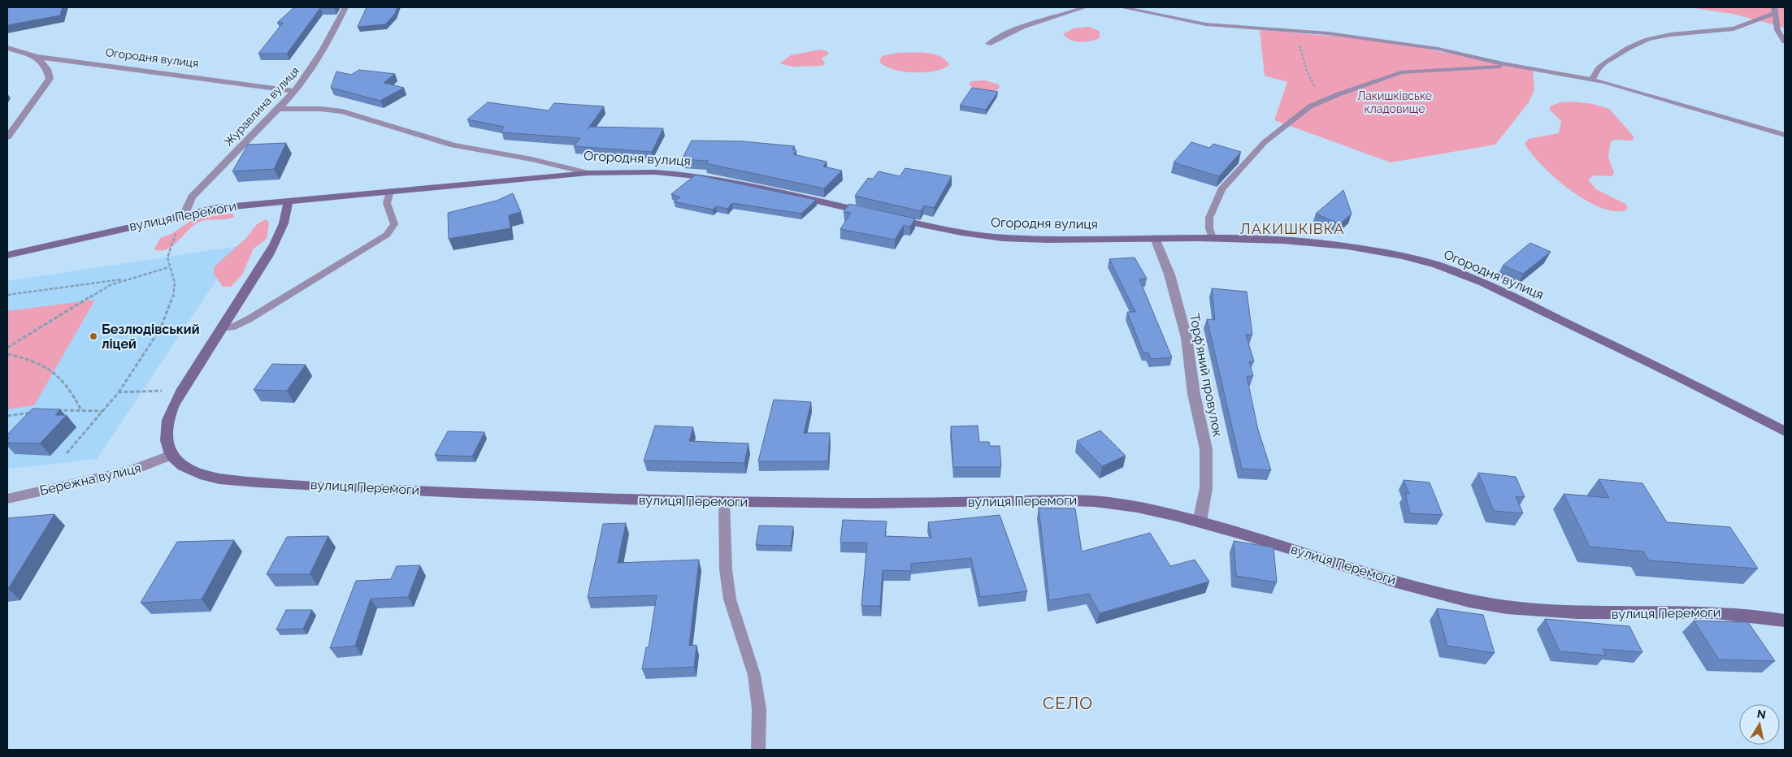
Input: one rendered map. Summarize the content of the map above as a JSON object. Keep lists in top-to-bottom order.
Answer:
{
  "streets": {
    "street": [
      "Огородня вулиця",
      "Журавлина вулиця",
      "вулиця Перемоги",
      "Торф'яний провулок",
      "Бережна вулиця"
    ]
  },
  "crossings": [
    ["Огородня вулиця", "Журавлина вулиця"],
    ["Огородня вулиця", "вулиця Перемоги"],
    ["Огородня вулиця", "Торф'яний провулок"],
    ["Журавлина вулиця", "вулиця Перемоги"],
    ["вулиця Перемоги", "Торф'яний провулок"],
    ["вулиця Перемоги", "Бережна вулиця"]
  ],
  "districts": ["ЛАКИШКІВКА", "СЕЛО"],
  "parks": ["Лакишківське кладовище"],
  "places": ["Безлюдівський ліцей"],
  "north": "top"
}
